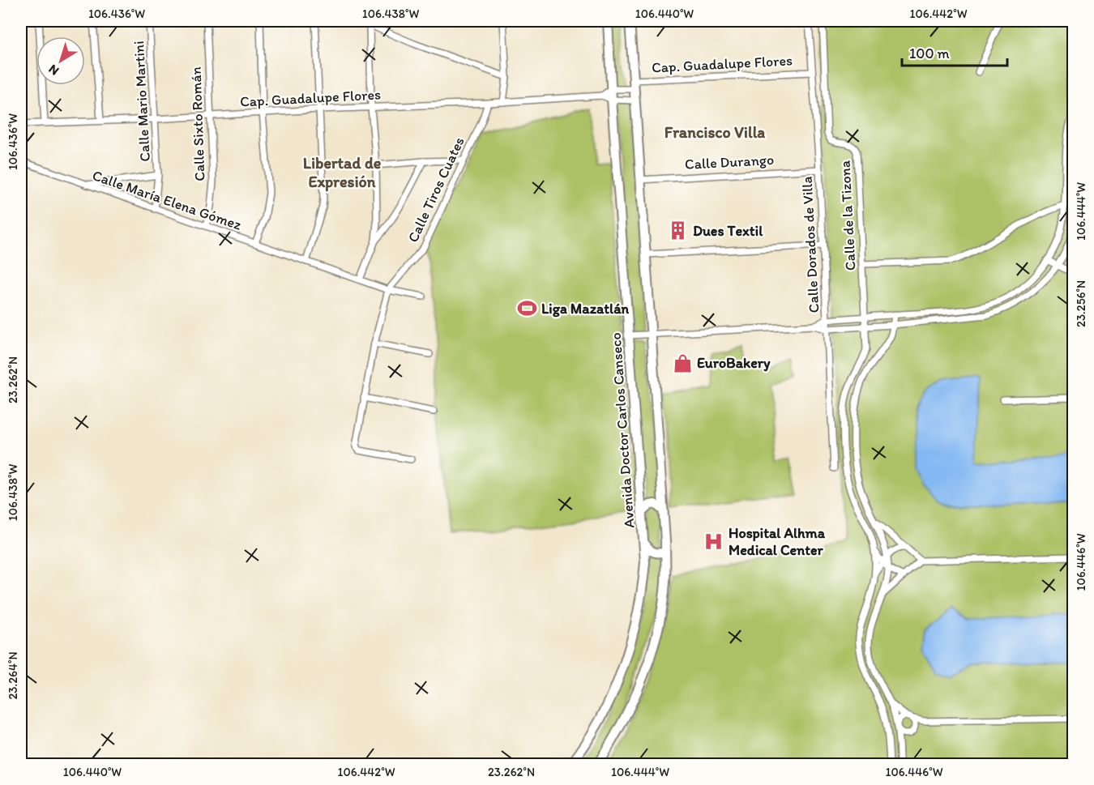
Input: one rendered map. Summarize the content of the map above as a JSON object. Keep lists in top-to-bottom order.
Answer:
{
  "streets": {
    "main road": ["Avenida Doctor Carlos Canseco"],
    "street": [
      "Cap. Guadalupe Flores",
      "Calle Mario Martini",
      "Calle Sixto Román",
      "Calle Durango",
      "Calle Tiros Cuates",
      "Calle María Elena Gómez",
      "Calle de la Tizona",
      "Calle Dorados de Villa"
    ]
  },
  "crossings": [
    ["Cap. Guadalupe Flores", "Calle Mario Martini"],
    ["Cap. Guadalupe Flores", "Calle Sixto Román"],
    ["Cap. Guadalupe Flores", "Calle Tiros Cuates"],
    ["Cap. Guadalupe Flores", "Calle Dorados de Villa"],
    ["Cap. Guadalupe Flores", "Avenida Doctor Carlos Canseco"],
    ["Calle Mario Martini", "Calle María Elena Gómez"],
    ["Calle Sixto Román", "Calle María Elena Gómez"],
    ["Calle Durango", "Calle Dorados de Villa"],
    ["Calle Tiros Cuates", "Calle María Elena Gómez"]
  ],
  "districts": ["Francisco Villa", "Libertad de Expresión"],
  "places": {
    "building": ["Dues Textil"],
    "sports": ["Liga Mazatlán"],
    "shop": ["EuroBakery"],
    "hospital": ["Hospital Alhma Medical Center"]
  },
  "scale_bar": "100 m",
  "north": "bottom left",
  "coordinates": [
    "106.436°W",
    "106.438°W",
    "106.440°W",
    "106.442°W",
    "106.444°W",
    "23.256°N",
    "23.262°N",
    "106.446°W",
    "23.264°N"
  ]
}
